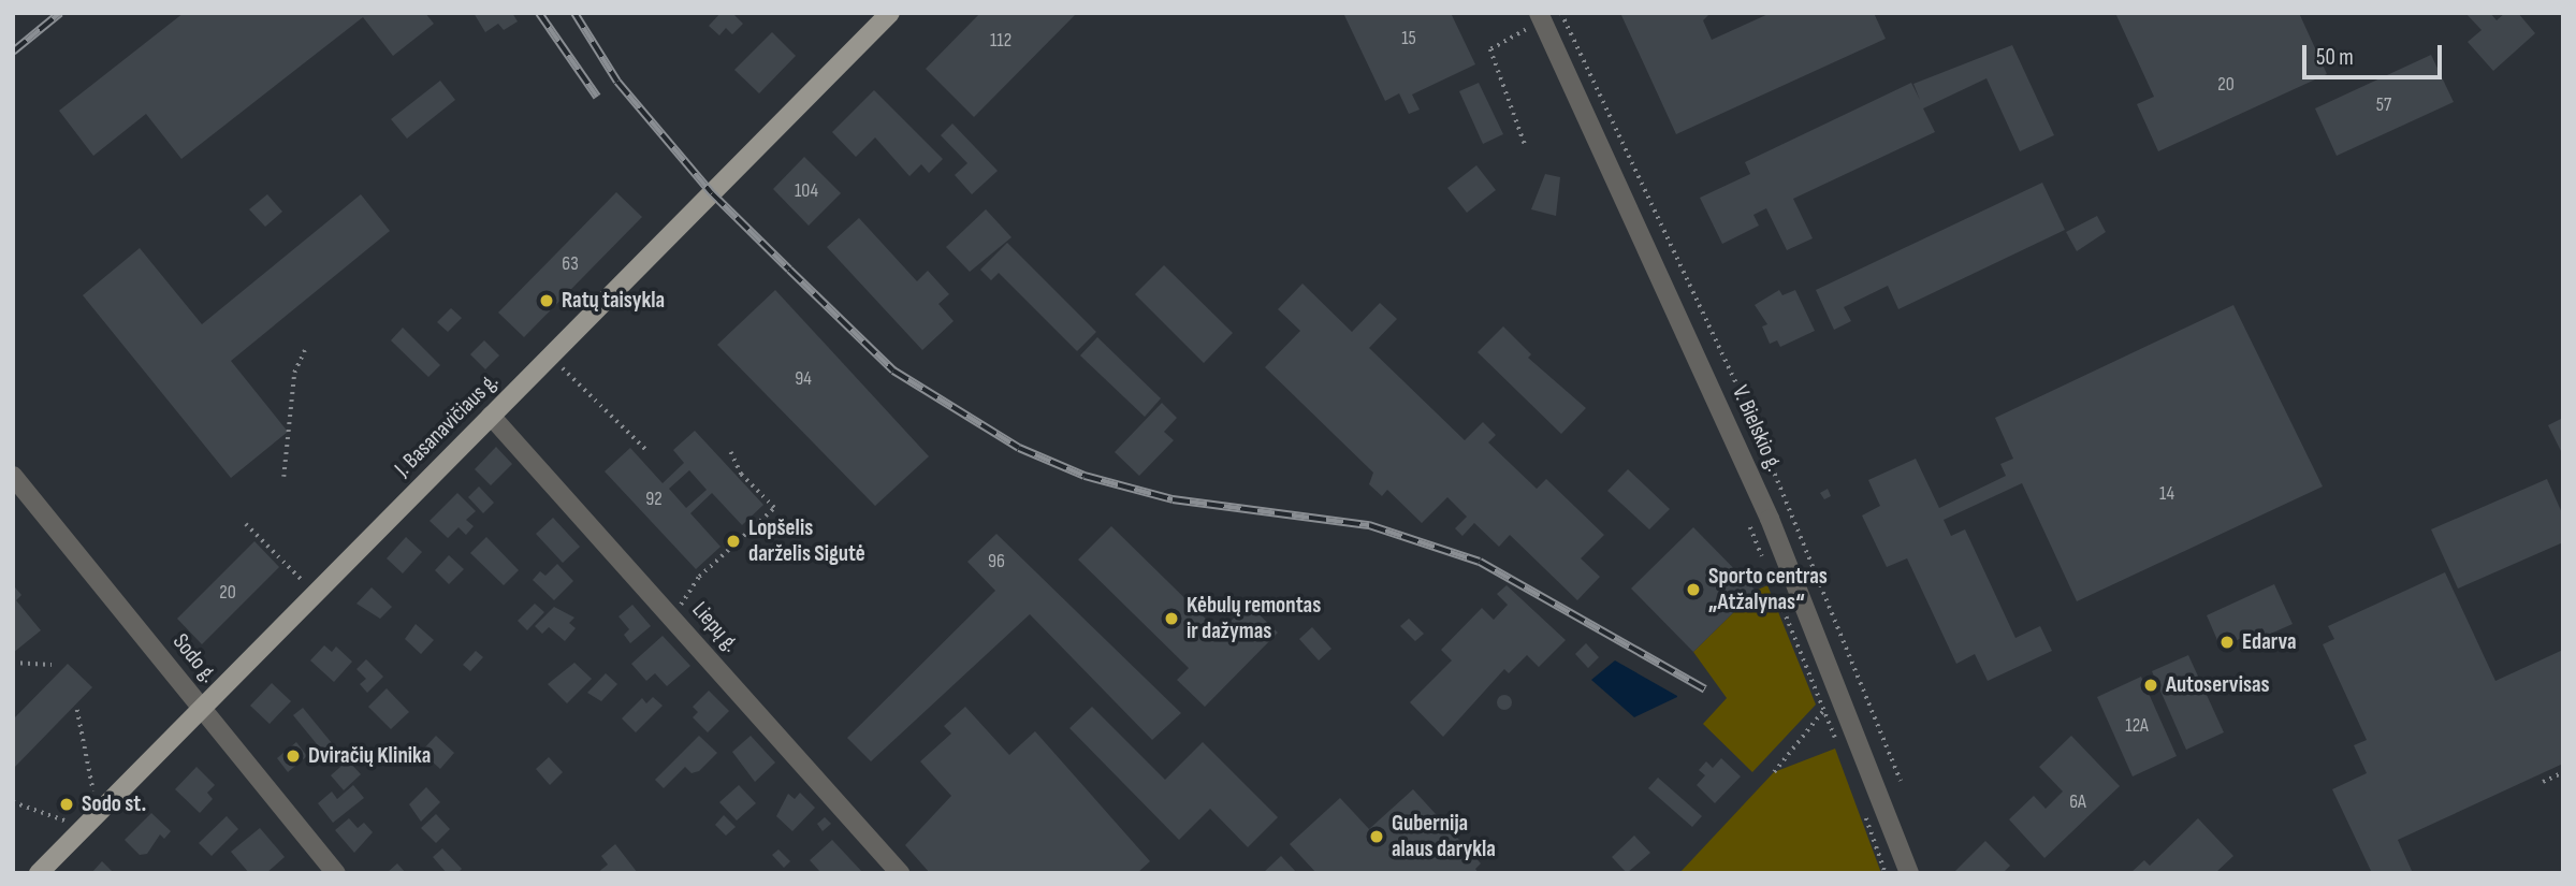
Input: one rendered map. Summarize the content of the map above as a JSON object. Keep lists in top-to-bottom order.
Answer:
{
  "streets": {
    "main road": ["J. Basanavičiaus g."],
    "street": ["V. Bielskio g.", "Liepų g.", "Sodo g."]
  },
  "crossings": [
    ["J. Basanavičiaus g.", "Liepų g."],
    ["J. Basanavičiaus g.", "Sodo g."]
  ],
  "places": [
    "Ratų taisykla",
    "Lopšelis darželis Sigutė",
    "Sporto centras „Atžalynas“",
    "Kėbulų remontas ir dažymas",
    "Edarva",
    "Autoservisas",
    "Dviračių Klinika",
    "Sodo st.",
    "Gubernija alaus darykla"
  ],
  "house_numbers": [
    "15",
    "112",
    "20",
    "57",
    "104",
    "63",
    "94",
    "14",
    "92",
    "96",
    "20",
    "12A",
    "6A"
  ],
  "scale_bar": "50 m"
}
